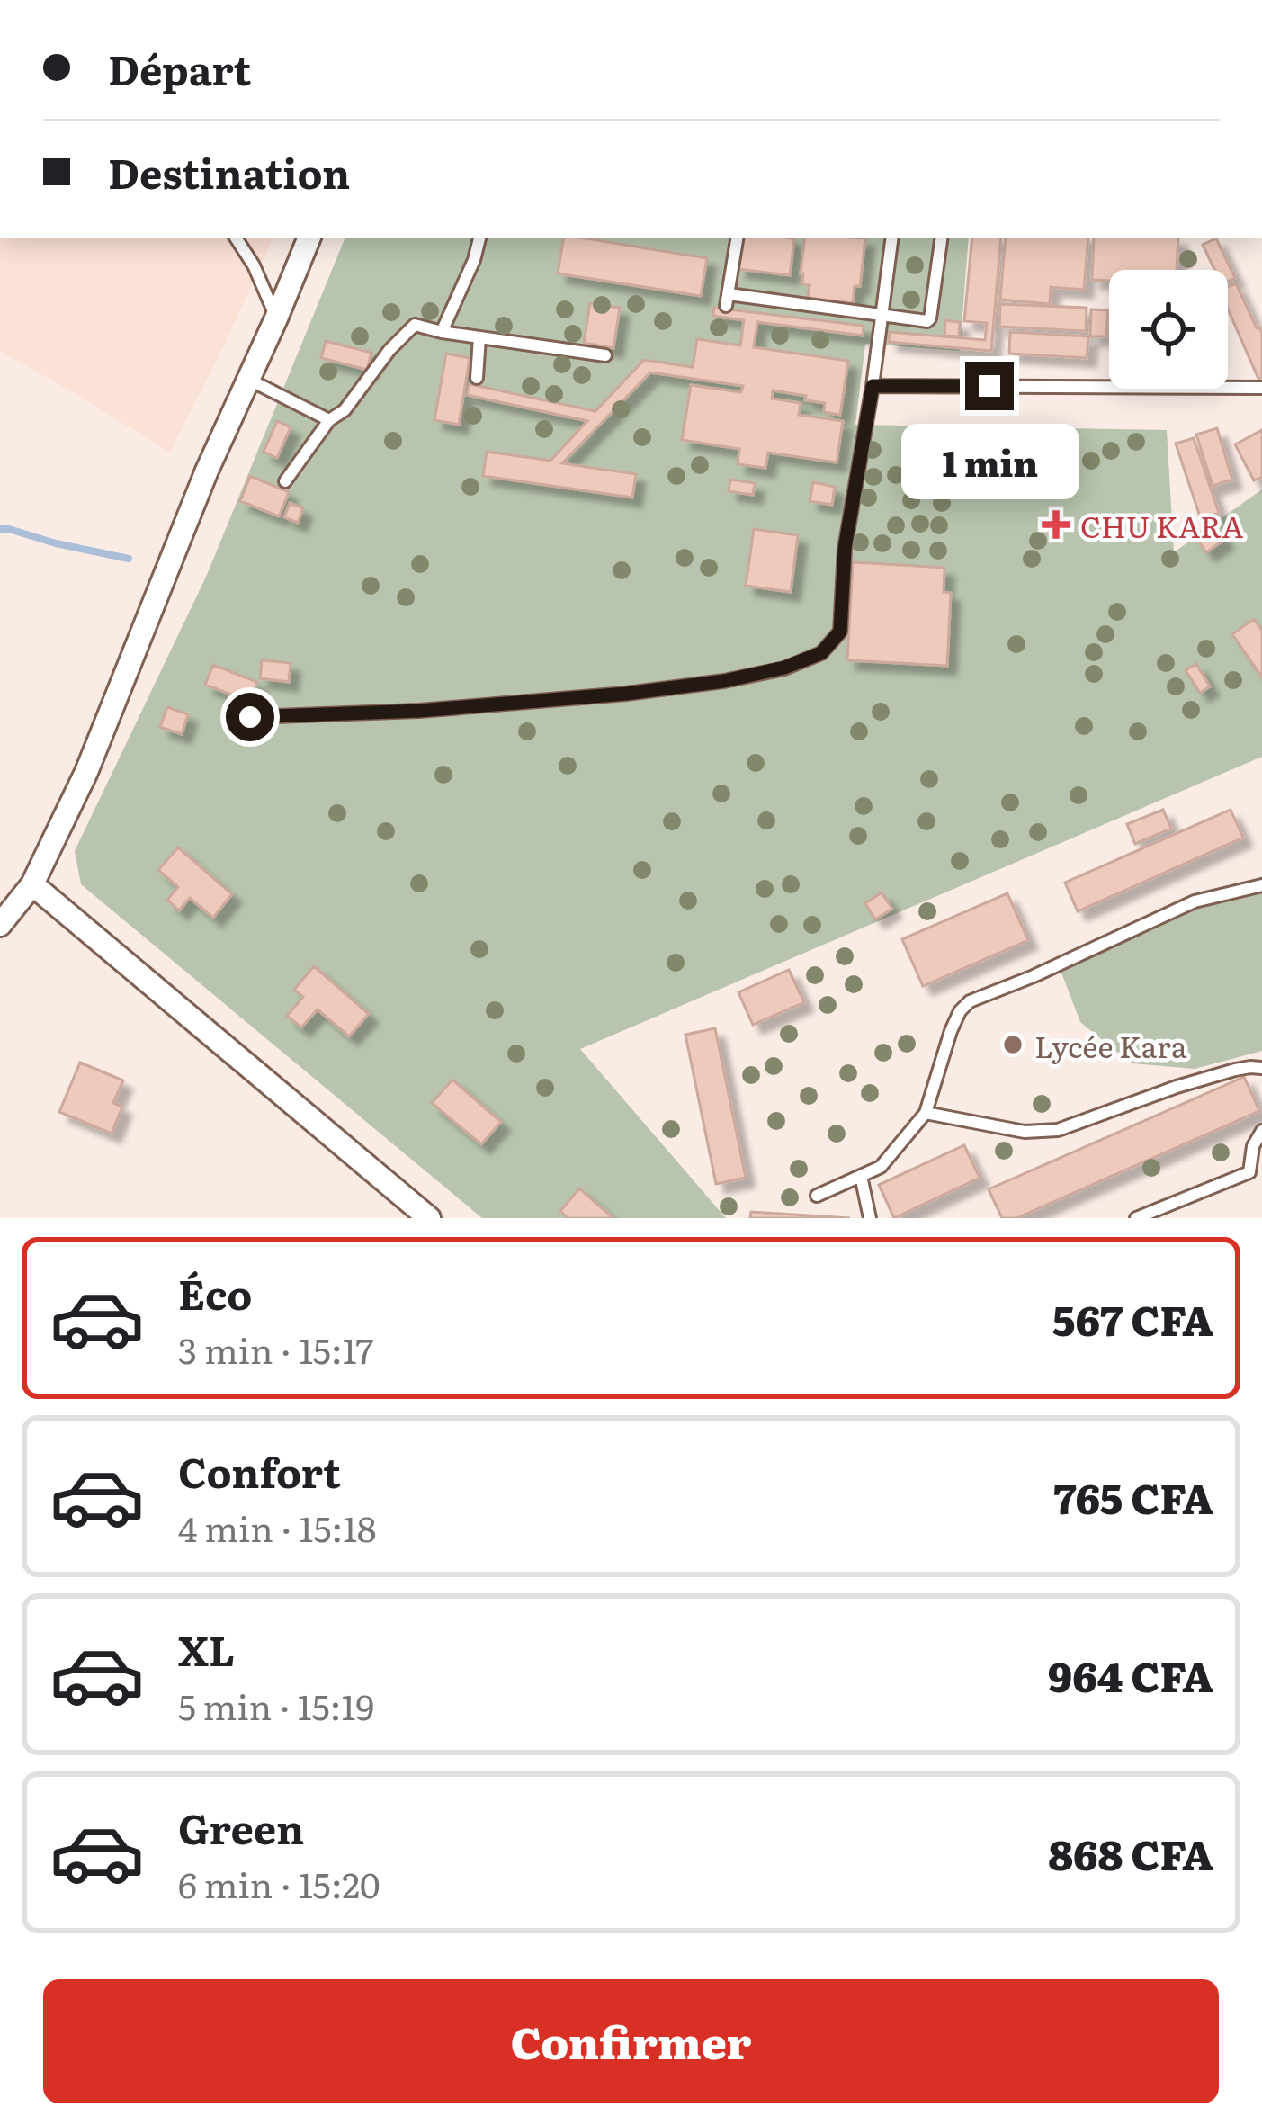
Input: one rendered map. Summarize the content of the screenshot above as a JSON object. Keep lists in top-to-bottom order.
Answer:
{
  "places": {
    "health": ["CHU KARA"],
    "other": ["Lycée Kara"]
  },
  "page": {
    "banner": ["Départ", "Destination"],
    "bubble": "1 min",
    "list": [
      {
        "name": "Éco",
        "note": "3 min · 15:17",
        "value": "567 CFA"
      },
      {
        "name": "Confort",
        "note": "4 min · 15:18",
        "value": "765 CFA"
      },
      {
        "name": "XL",
        "note": "5 min · 15:19",
        "value": "964 CFA"
      },
      {
        "name": "Green",
        "note": "6 min · 15:20",
        "value": "868 CFA"
      }
    ],
    "buttons": "Confirmer"
  }
}
